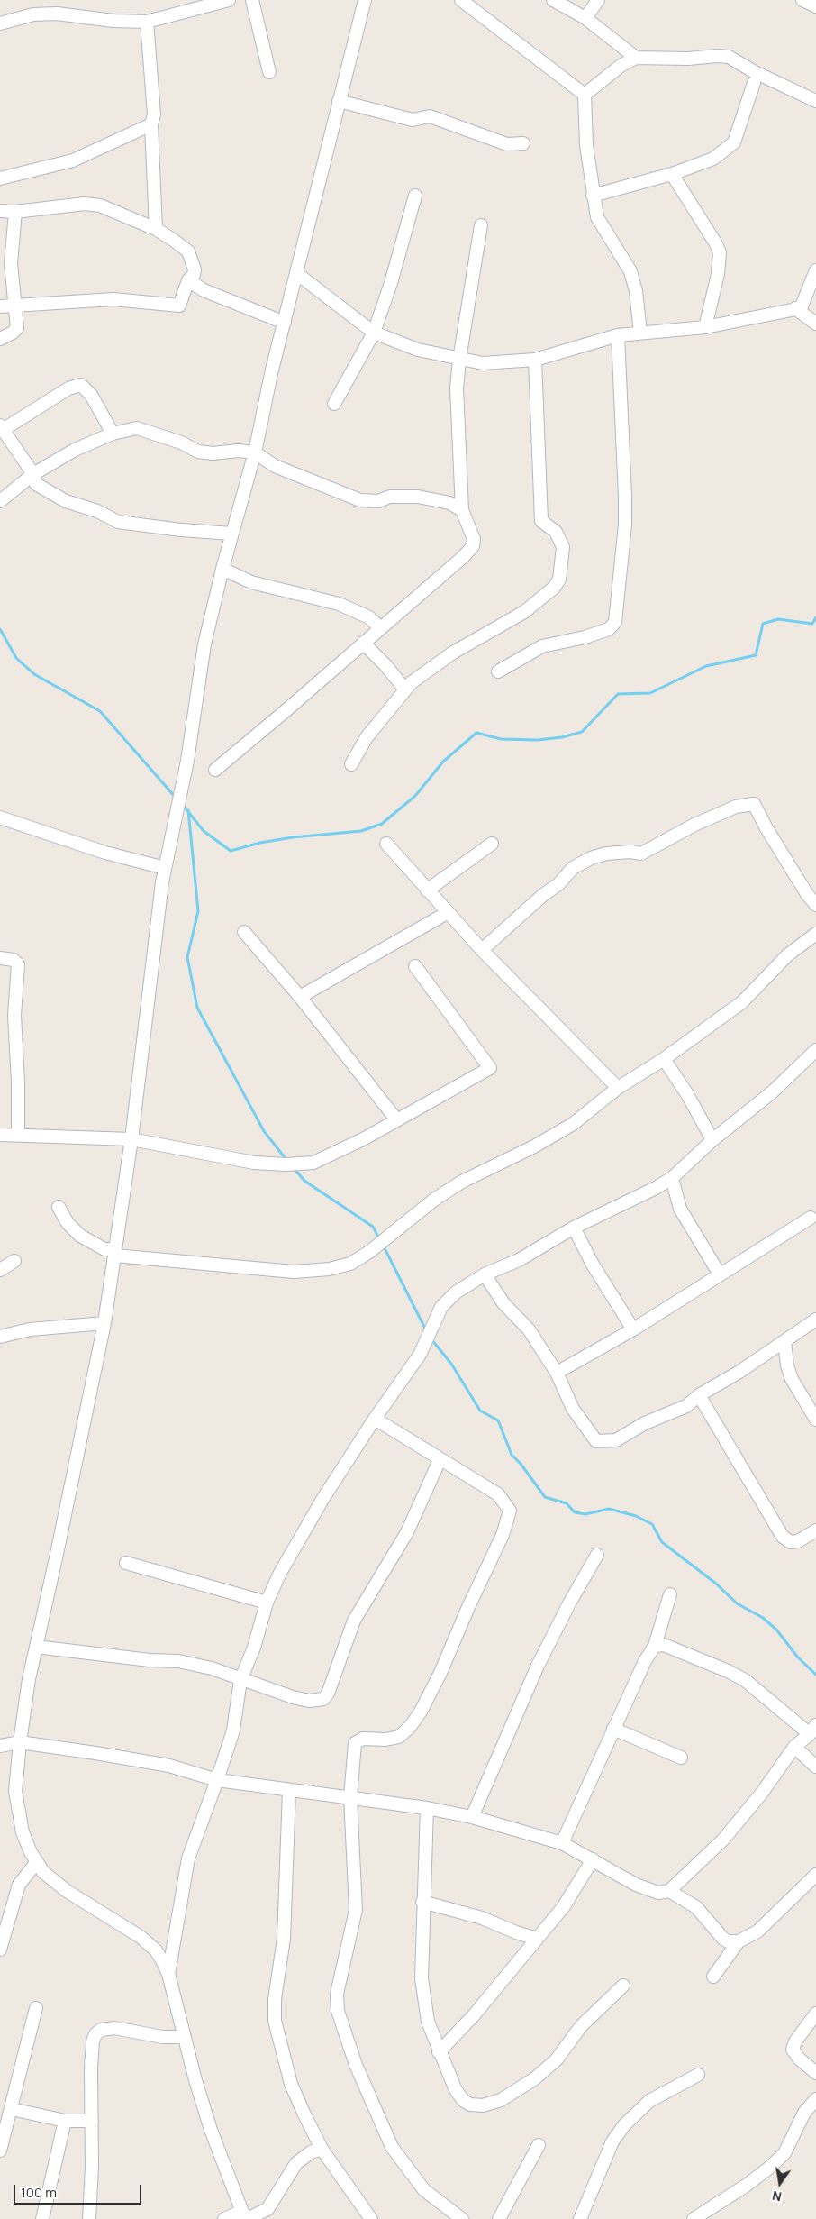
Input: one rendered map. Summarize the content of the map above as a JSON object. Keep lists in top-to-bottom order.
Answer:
{
  "scale_bar": "100 m",
  "north": "bottom"
}
